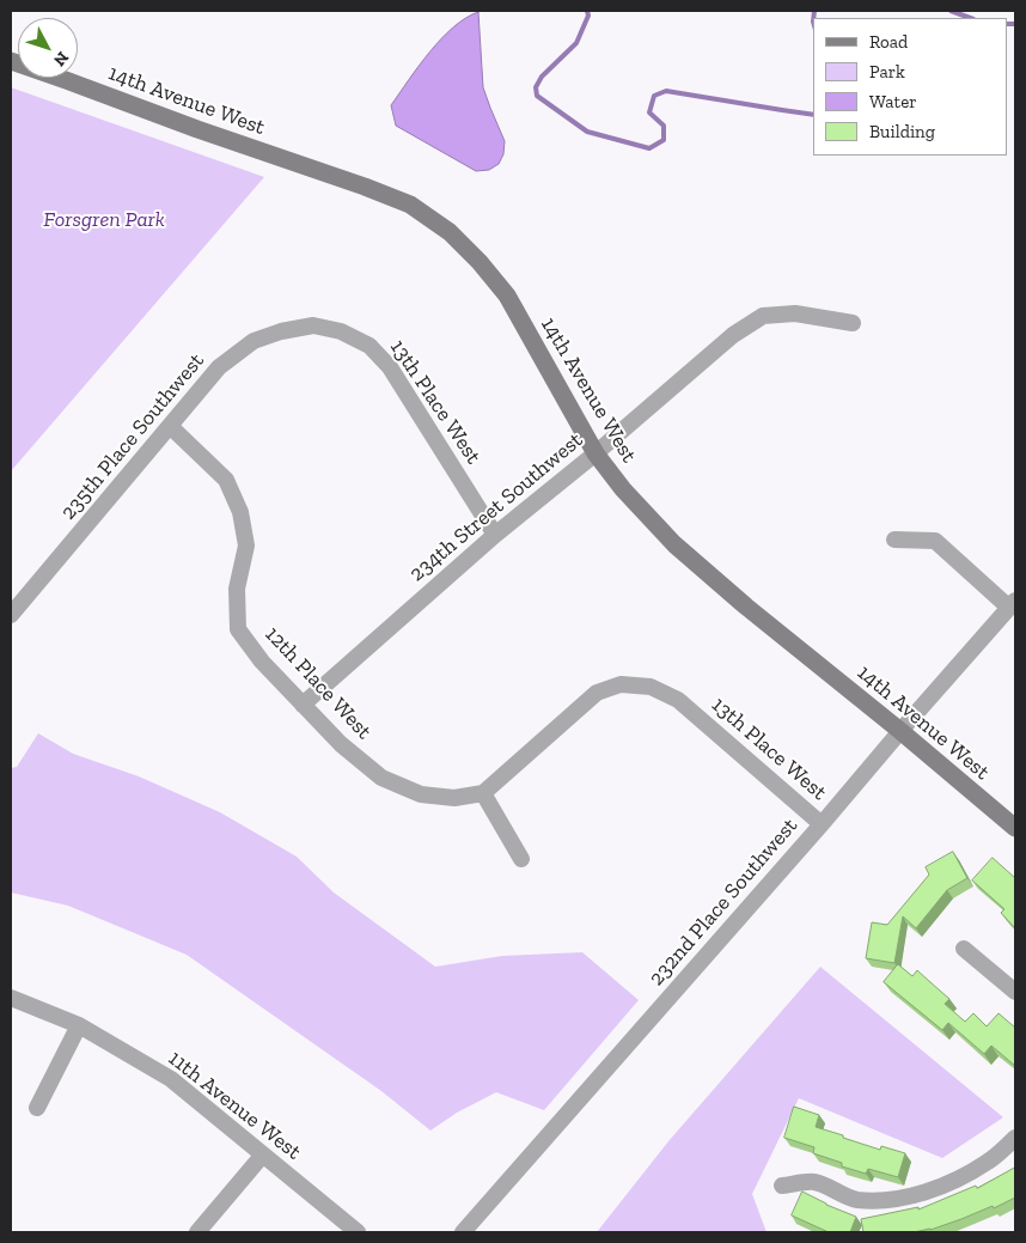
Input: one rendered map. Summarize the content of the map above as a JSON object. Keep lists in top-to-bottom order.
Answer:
{
  "streets": {
    "street": [
      "14th Avenue West",
      "13th Place West",
      "235th Place Southwest",
      "234th Street Southwest",
      "12th Place West",
      "232nd Place Southwest",
      "11th Avenue West"
    ]
  },
  "crossings": [
    ["14th Avenue West", "234th Street Southwest"],
    ["14th Avenue West", "232nd Place Southwest"],
    ["13th Place West", "235th Place Southwest"],
    ["13th Place West", "234th Street Southwest"],
    ["13th Place West", "12th Place West"],
    ["13th Place West", "232nd Place Southwest"],
    ["235th Place Southwest", "12th Place West"],
    ["234th Street Southwest", "12th Place West"]
  ],
  "parks": ["Forsgren Park"],
  "legend": [
    "Road",
    "Park",
    "Water",
    "Building"
  ],
  "north": "bottom right"
}
